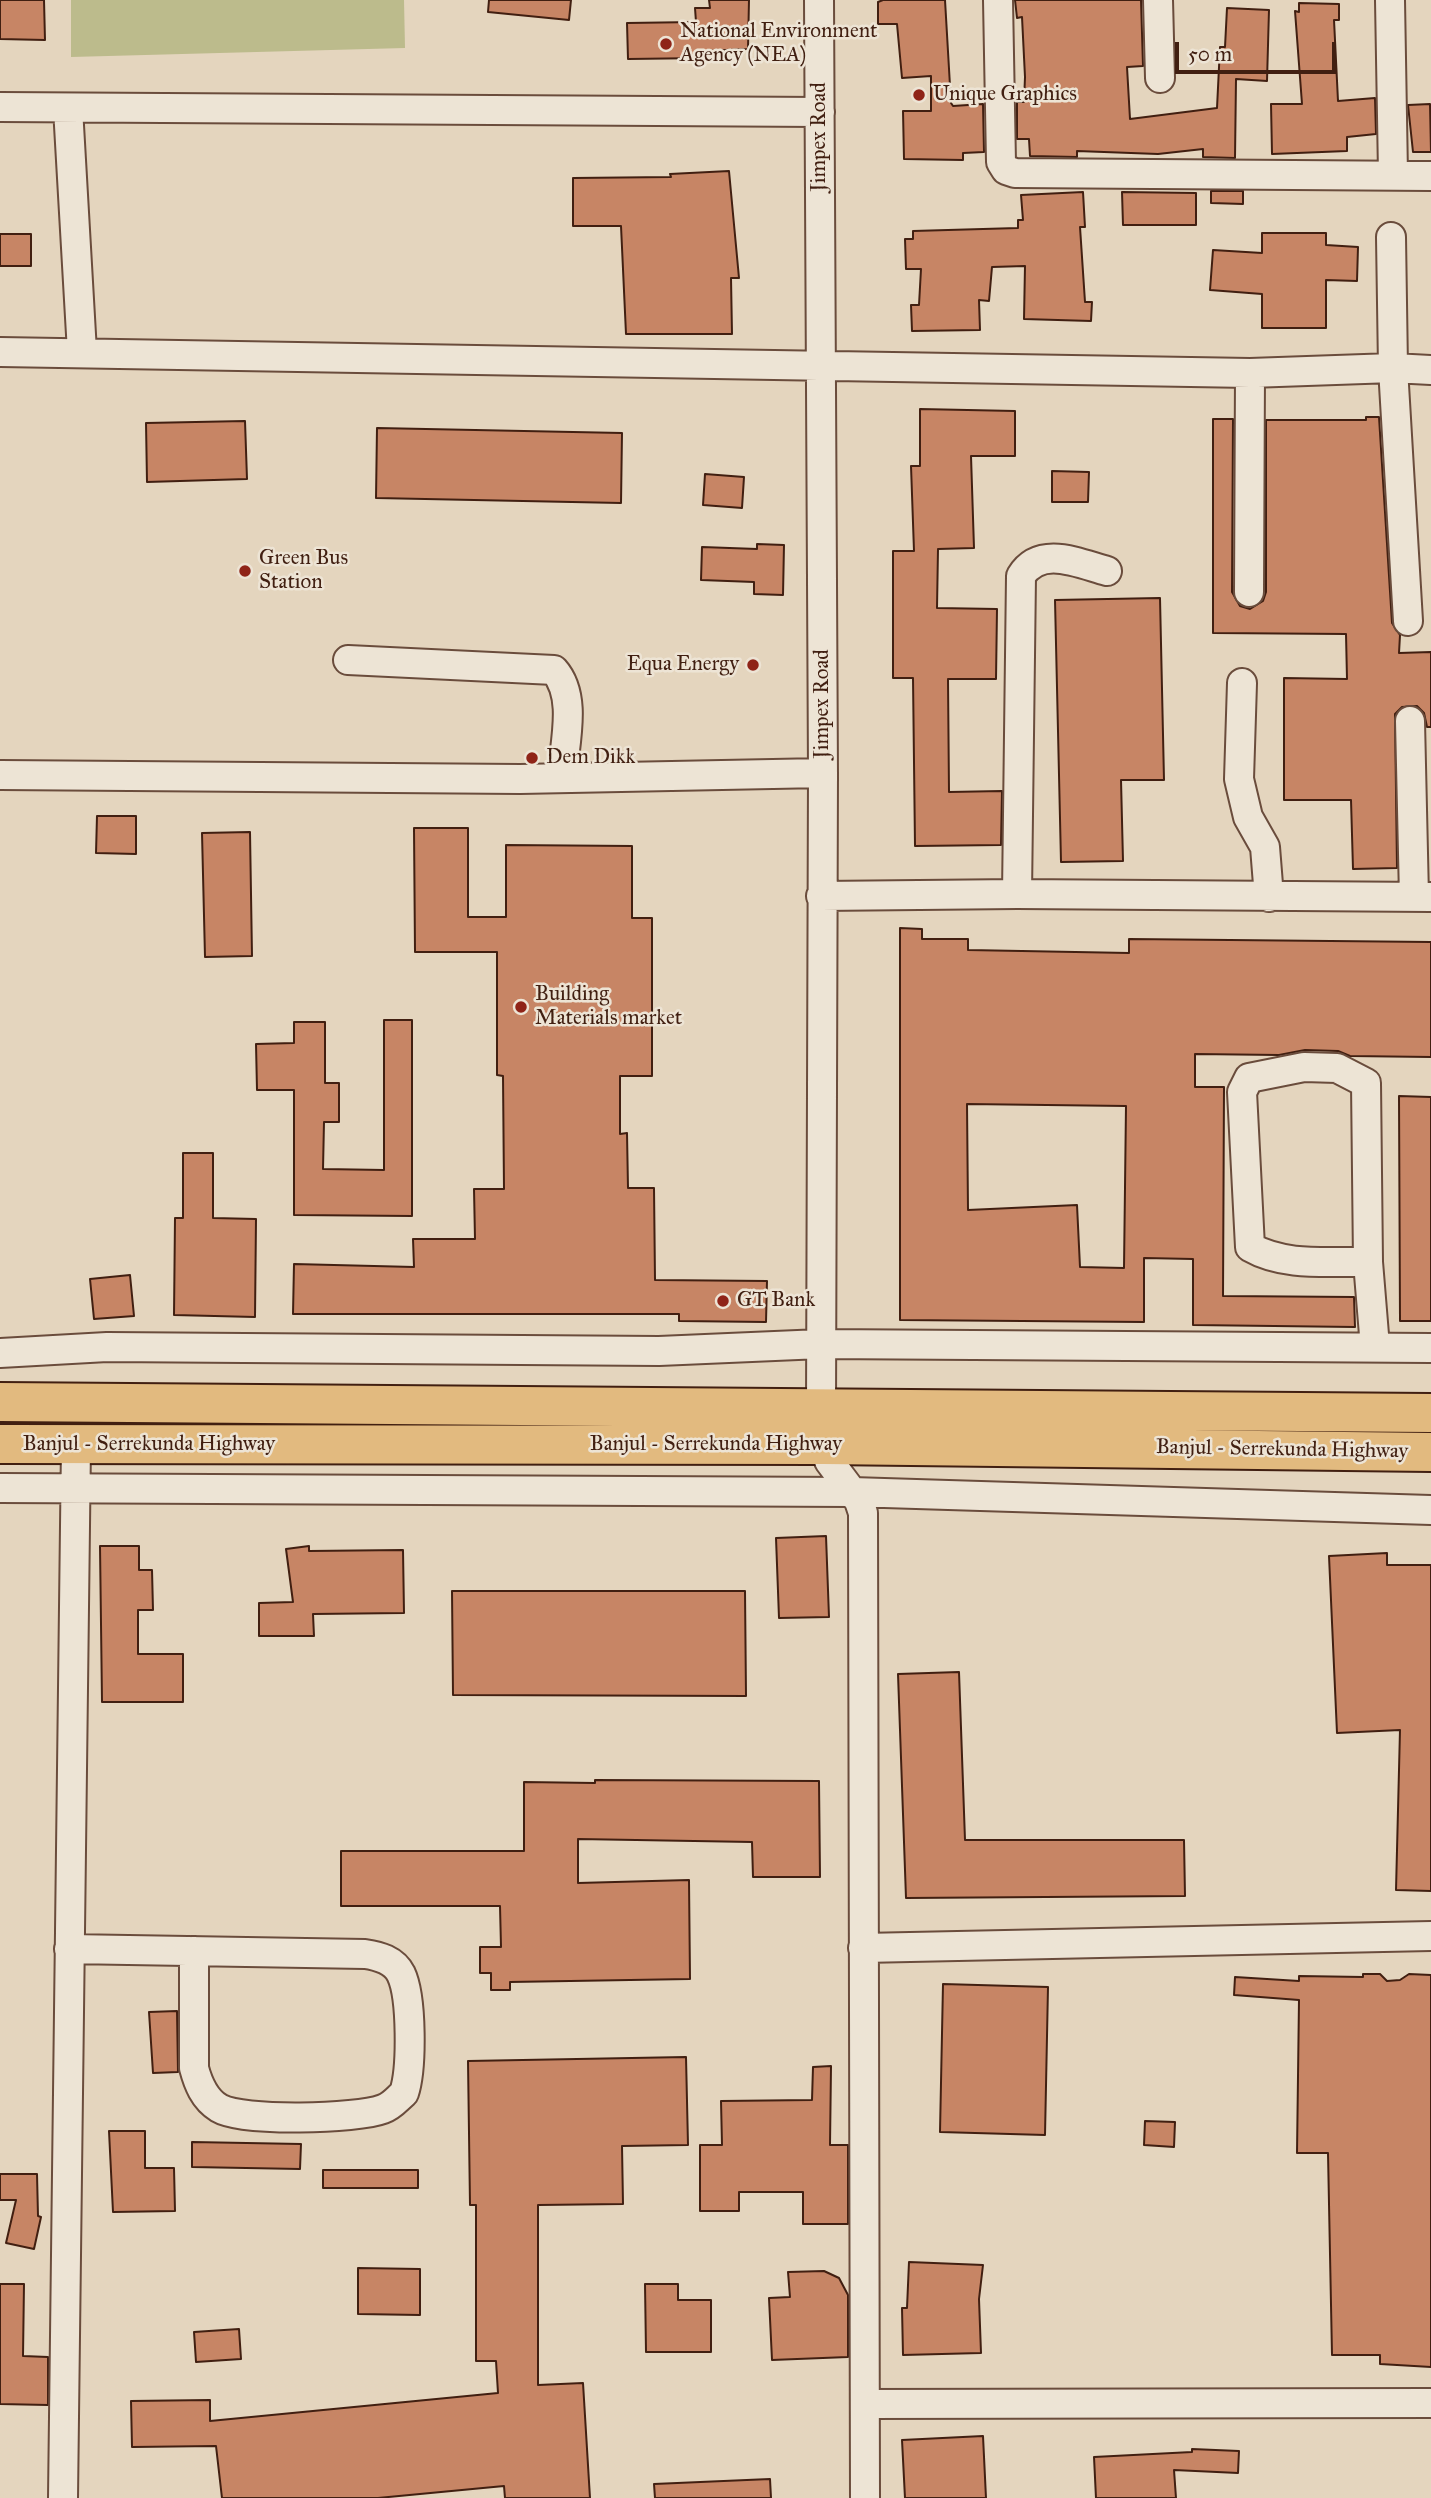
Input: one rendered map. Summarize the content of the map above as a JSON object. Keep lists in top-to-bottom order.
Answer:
{
  "streets": {
    "highway": ["Banjul - Serrekunda Highway"],
    "street": ["Jimpex Road"]
  },
  "crossings": [
    ["Jimpex Road", "Banjul - Serrekunda Highway"]
  ],
  "places": [
    "National Environment Agency (NEA)",
    "Unique Graphics",
    "Green Bus Station",
    "Equa Energy",
    "Dem Dikk",
    "Building Materials market",
    "GT Bank"
  ],
  "scale_bar": "50 m"
}
